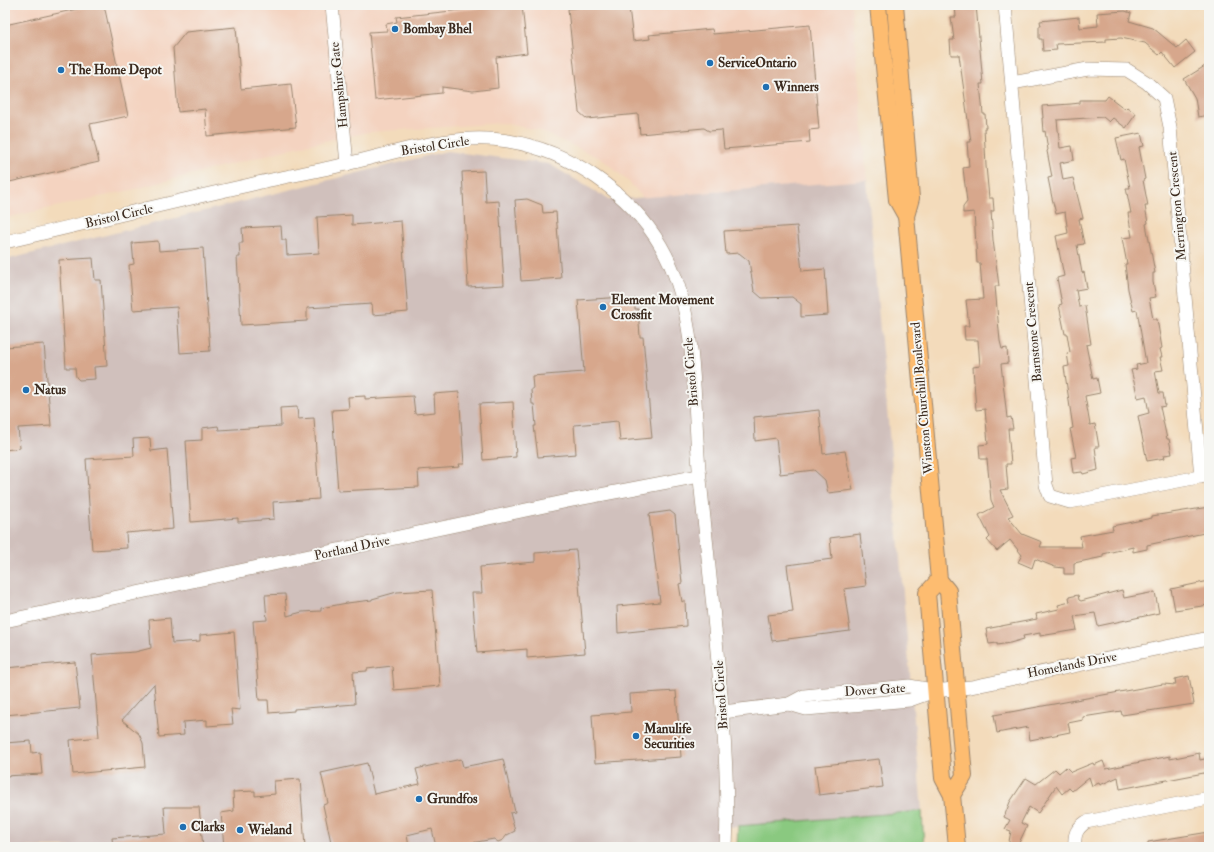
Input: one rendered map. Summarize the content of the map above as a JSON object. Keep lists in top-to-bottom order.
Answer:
{
  "streets": {
    "main road": ["Winston Churchill Boulevard"],
    "street": [
      "Hampshire Gate",
      "Bristol Circle",
      "Merrington Crescent",
      "Barnstone Crescent",
      "Portland Drive",
      "Homelands Drive",
      "Dover Gate"
    ]
  },
  "crossings": [
    ["Hampshire Gate", "Bristol Circle"],
    ["Bristol Circle", "Portland Drive"],
    ["Bristol Circle", "Dover Gate"],
    ["Merrington Crescent", "Barnstone Crescent"],
    ["Winston Churchill Boulevard", "Homelands Drive"],
    ["Homelands Drive", "Dover Gate"]
  ],
  "places": [
    "Bombay Bhel",
    "ServiceOntario",
    "The Home Depot",
    "Winners",
    "Element Movement Crossfit",
    "Natus",
    "Manulife Securities",
    "Grundfos",
    "Clarks",
    "Wieland"
  ]
}
